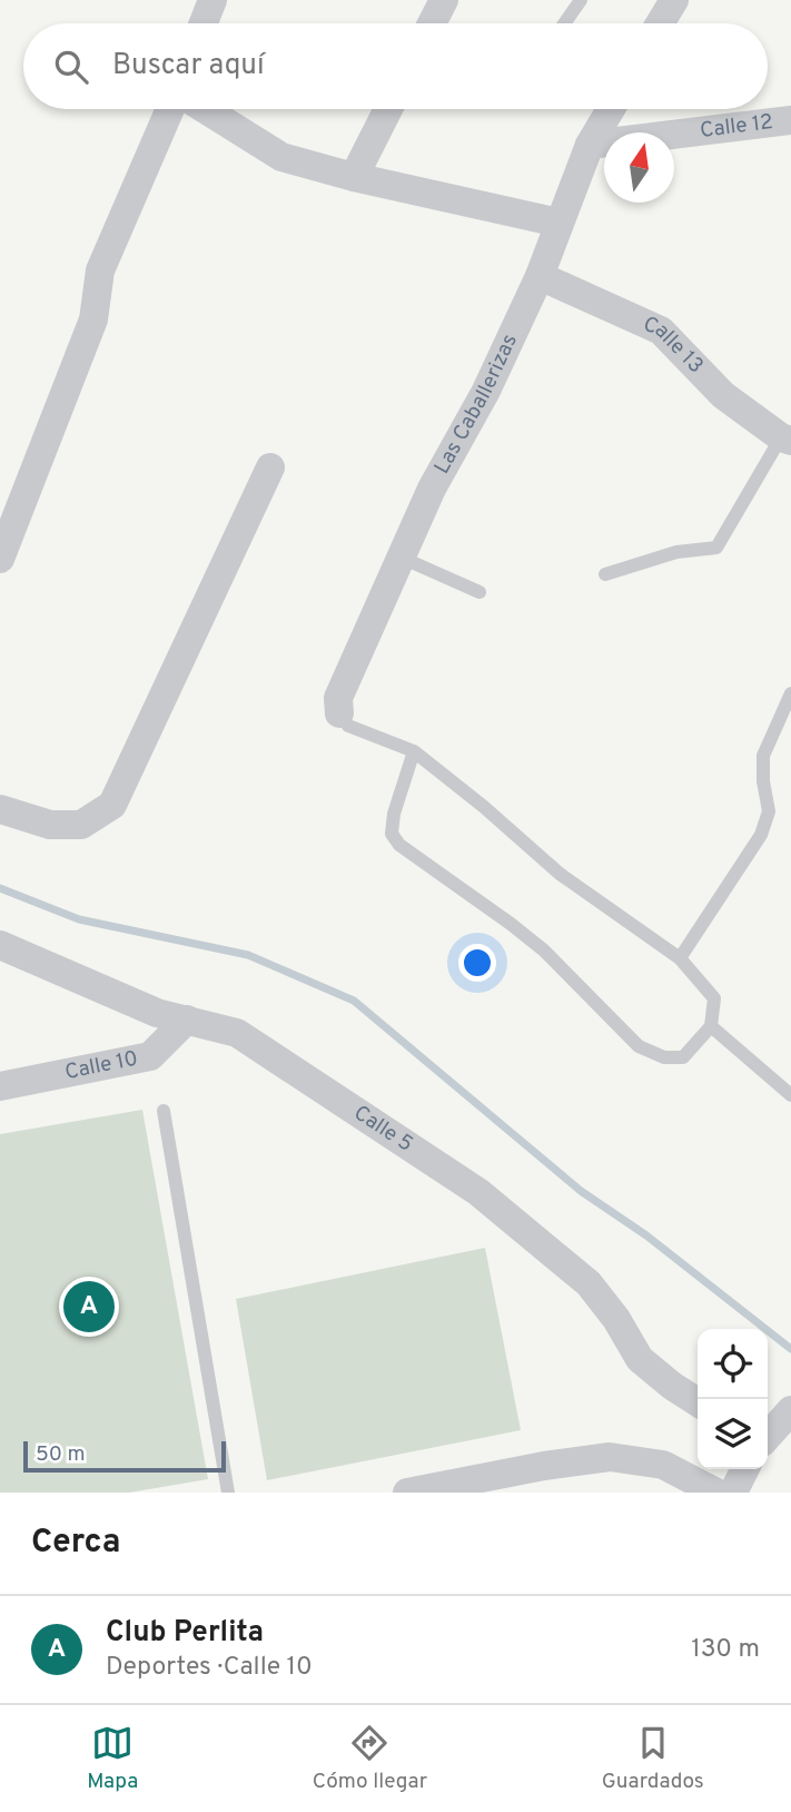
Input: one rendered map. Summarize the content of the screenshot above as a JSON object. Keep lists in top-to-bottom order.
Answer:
{
  "streets": {
    "street": [
      "Calle 12",
      "Calle 13",
      "Las Caballerizas",
      "Calle 10",
      "Calle 5"
    ]
  },
  "crossings": [
    ["Calle 12", "Las Caballerizas"],
    ["Calle 13", "Las Caballerizas"],
    ["Calle 10", "Calle 5"]
  ],
  "scale_bar": "50 m",
  "north": "top",
  "page": {
    "search": "Buscar aquí",
    "pins": "A",
    "scale": "50 m",
    "heading": "Cerca",
    "list": [
      {
        "mark": "A",
        "name": "Club Perlita",
        "note": "Deportes · Calle 10",
        "value": "130 m"
      }
    ],
    "nav": ["Mapa", "Cómo llegar", "Guardados"]
  }
}
